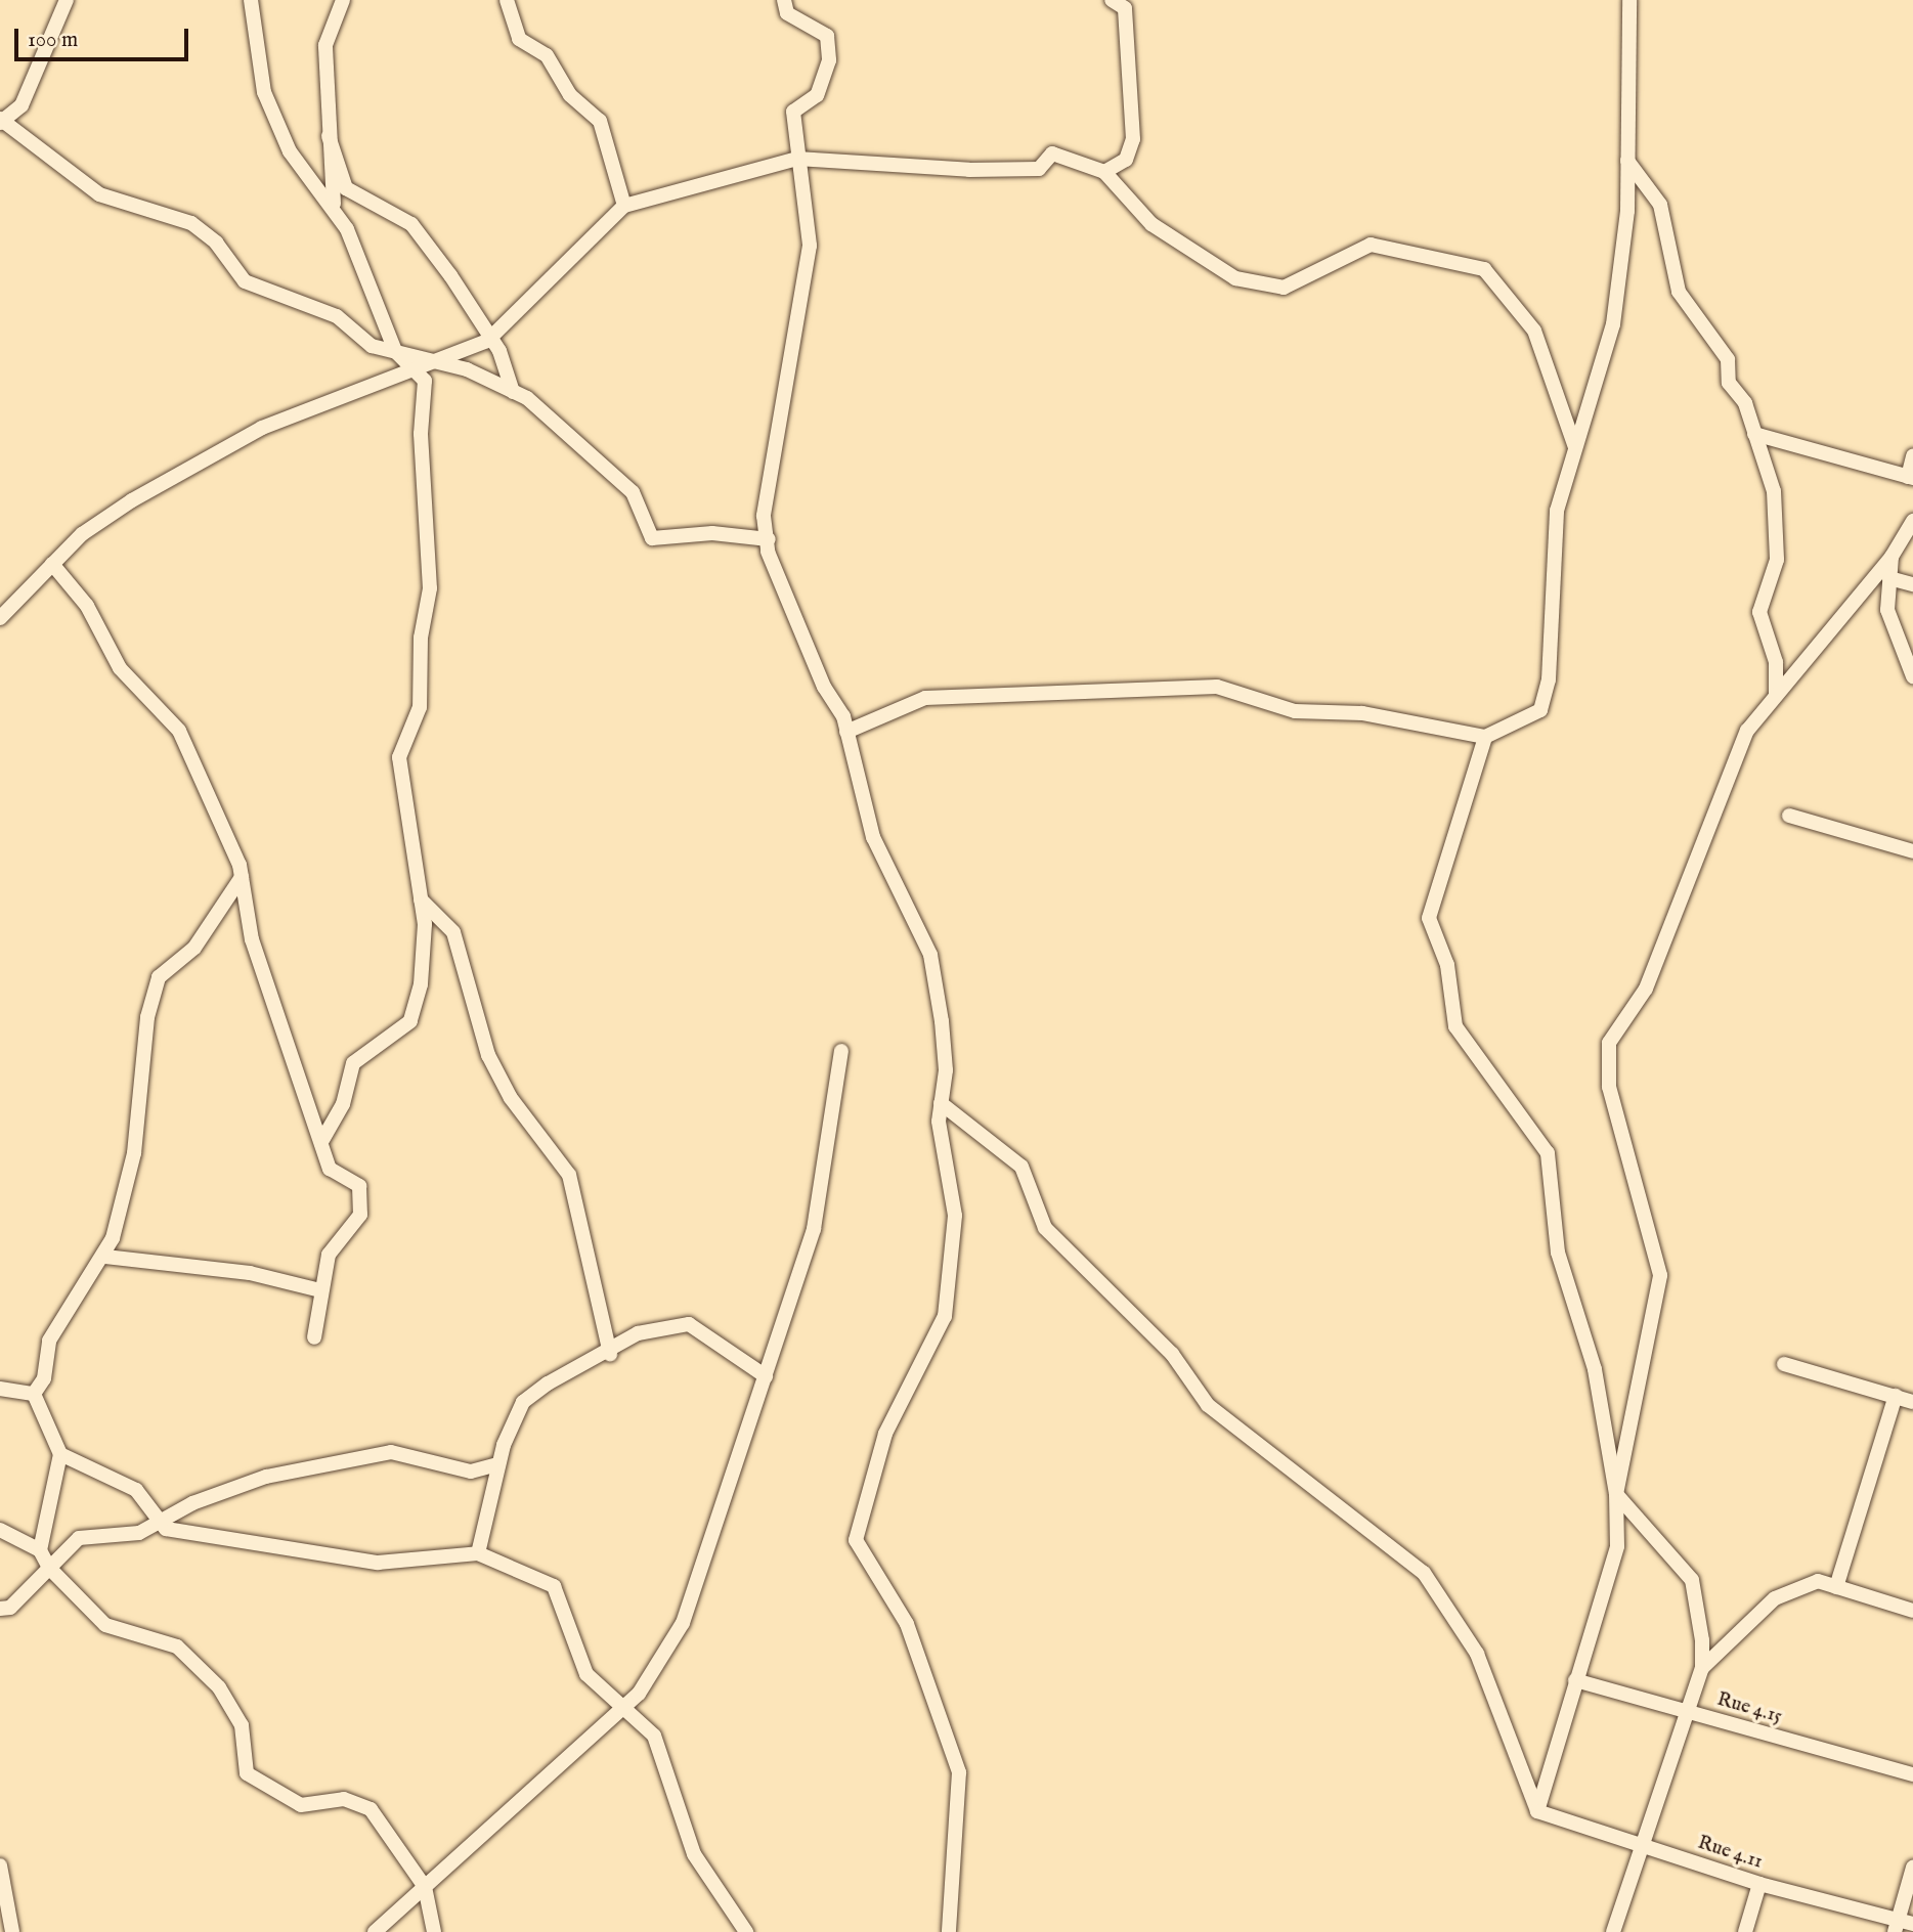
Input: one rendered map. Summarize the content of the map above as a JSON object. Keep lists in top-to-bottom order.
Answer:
{
  "streets": {
    "street": ["Rue 4.15", "Rue 4.11"]
  },
  "scale_bar": "100 m"
}
